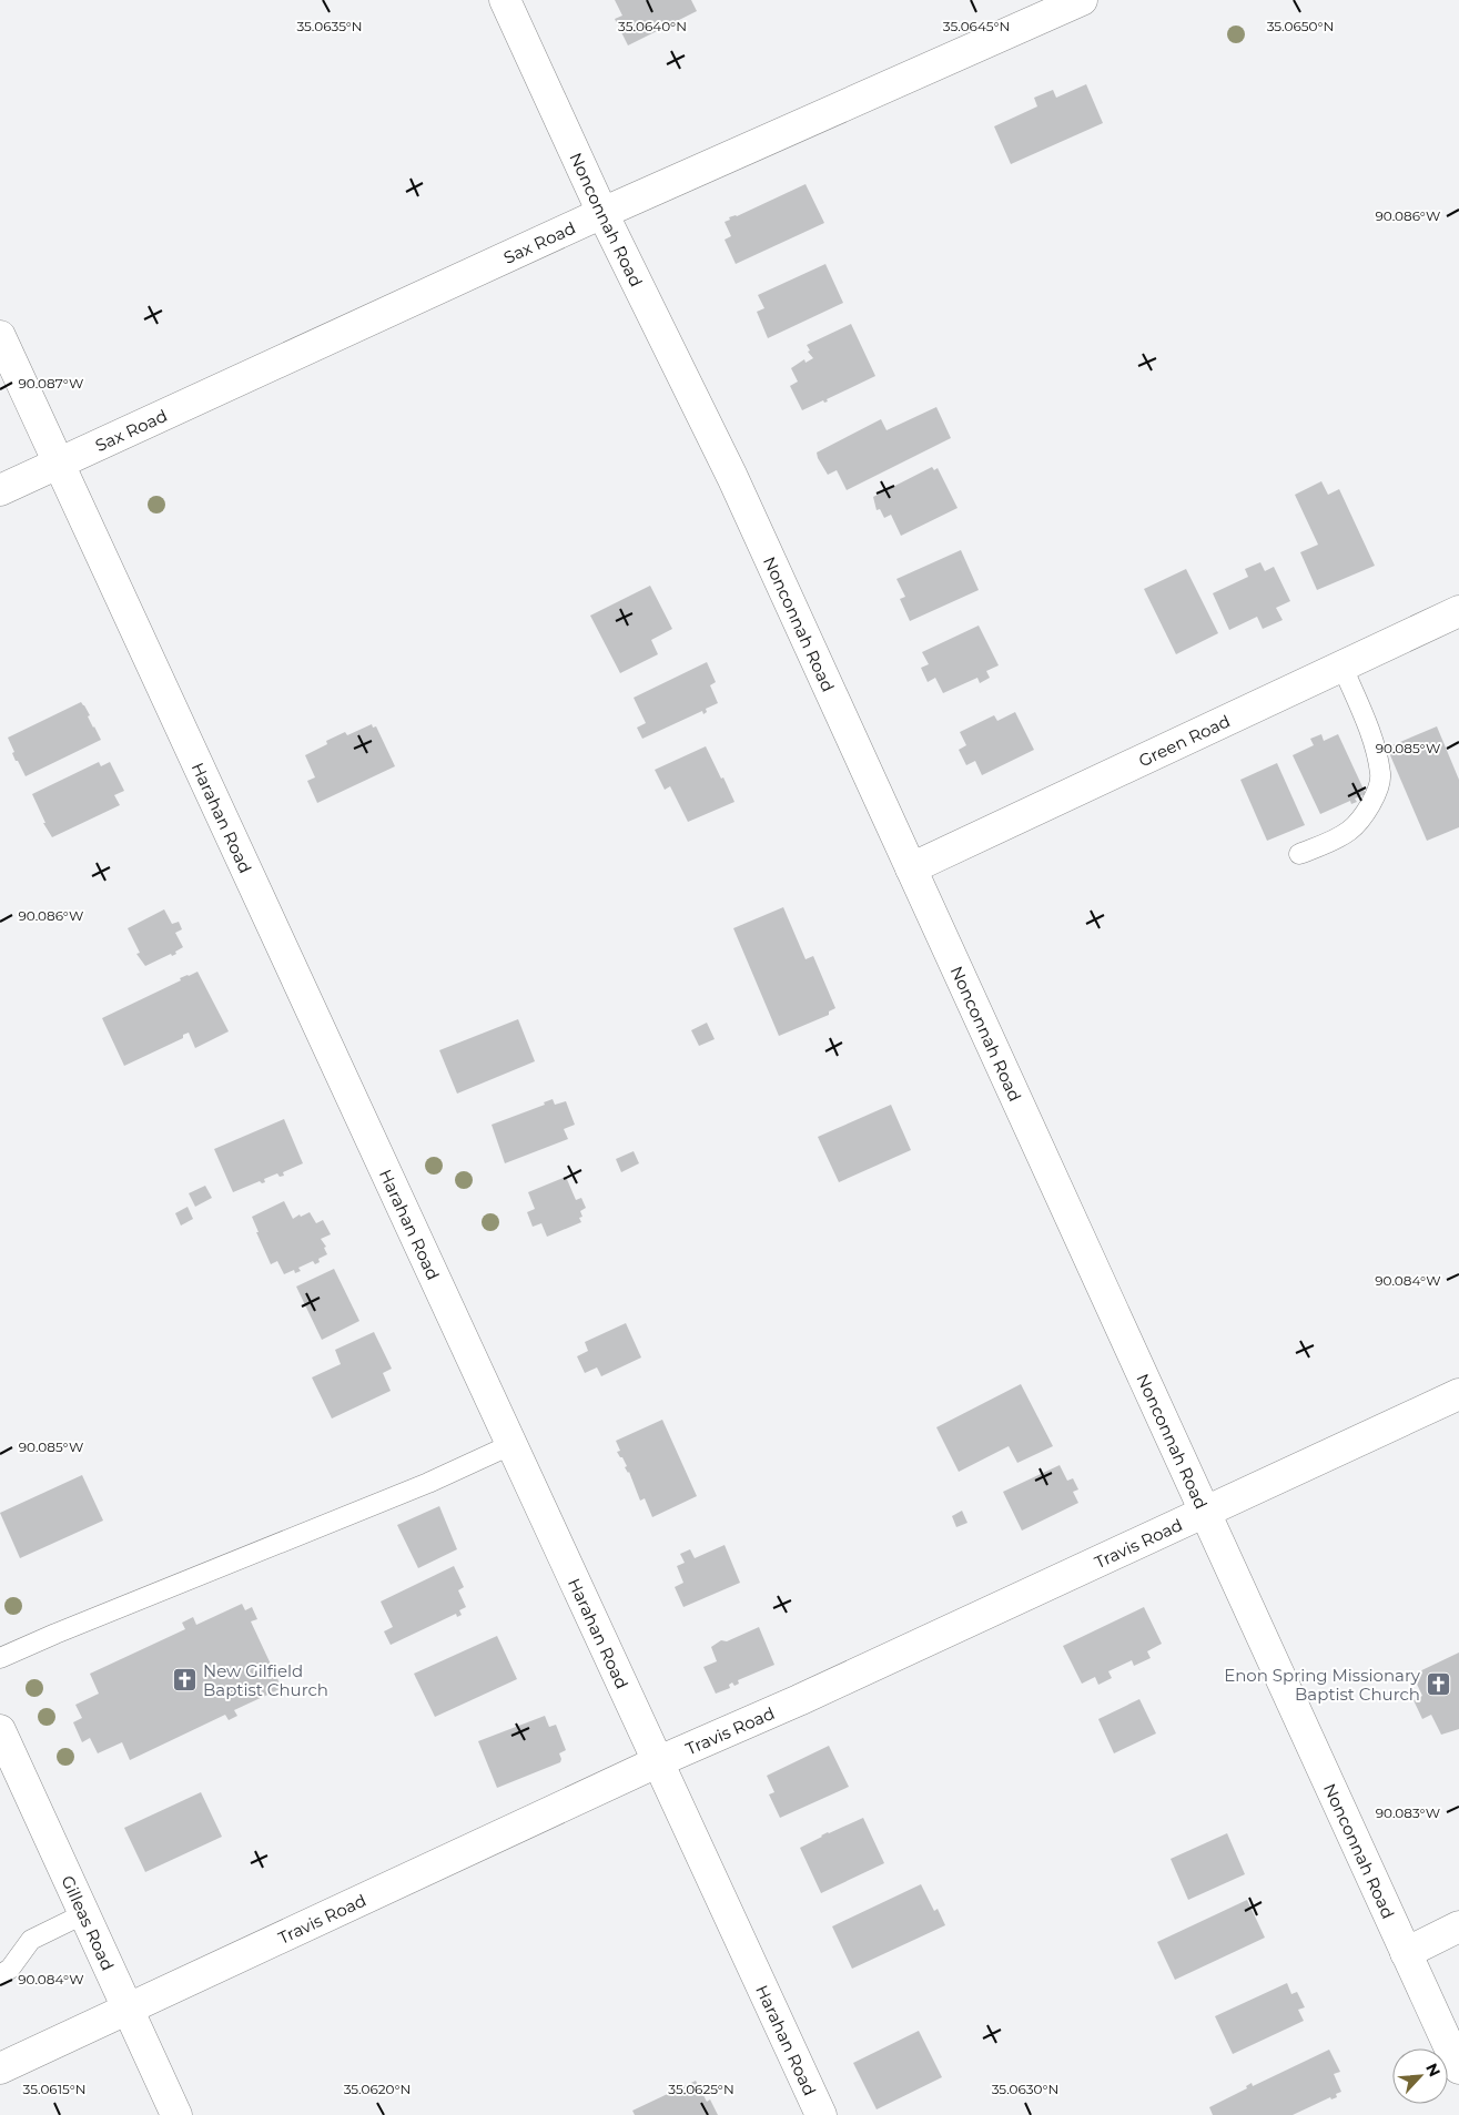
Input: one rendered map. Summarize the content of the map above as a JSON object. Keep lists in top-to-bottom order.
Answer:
{
  "streets": {
    "street": [
      "Nonconnah Road",
      "Sax Road",
      "Green Road",
      "Harahan Road",
      "Travis Road",
      "Gilleas Road"
    ]
  },
  "crossings": [
    ["Nonconnah Road", "Sax Road"],
    ["Nonconnah Road", "Green Road"],
    ["Nonconnah Road", "Travis Road"],
    ["Sax Road", "Harahan Road"],
    ["Harahan Road", "Travis Road"],
    ["Travis Road", "Gilleas Road"]
  ],
  "places": {
    "church": ["New Gilfield Baptist Church", "Enon Spring Missionary Baptist Church"]
  },
  "north": "top right",
  "coordinates": [
    "35.0645°N",
    "35.0650°N",
    "35.0635°N",
    "35.0640°N",
    "90.086°W",
    "90.087°W",
    "90.085°W",
    "90.084°W",
    "90.083°W",
    "35.0615°N",
    "35.0620°N",
    "35.0625°N",
    "35.0630°N"
  ]
}
